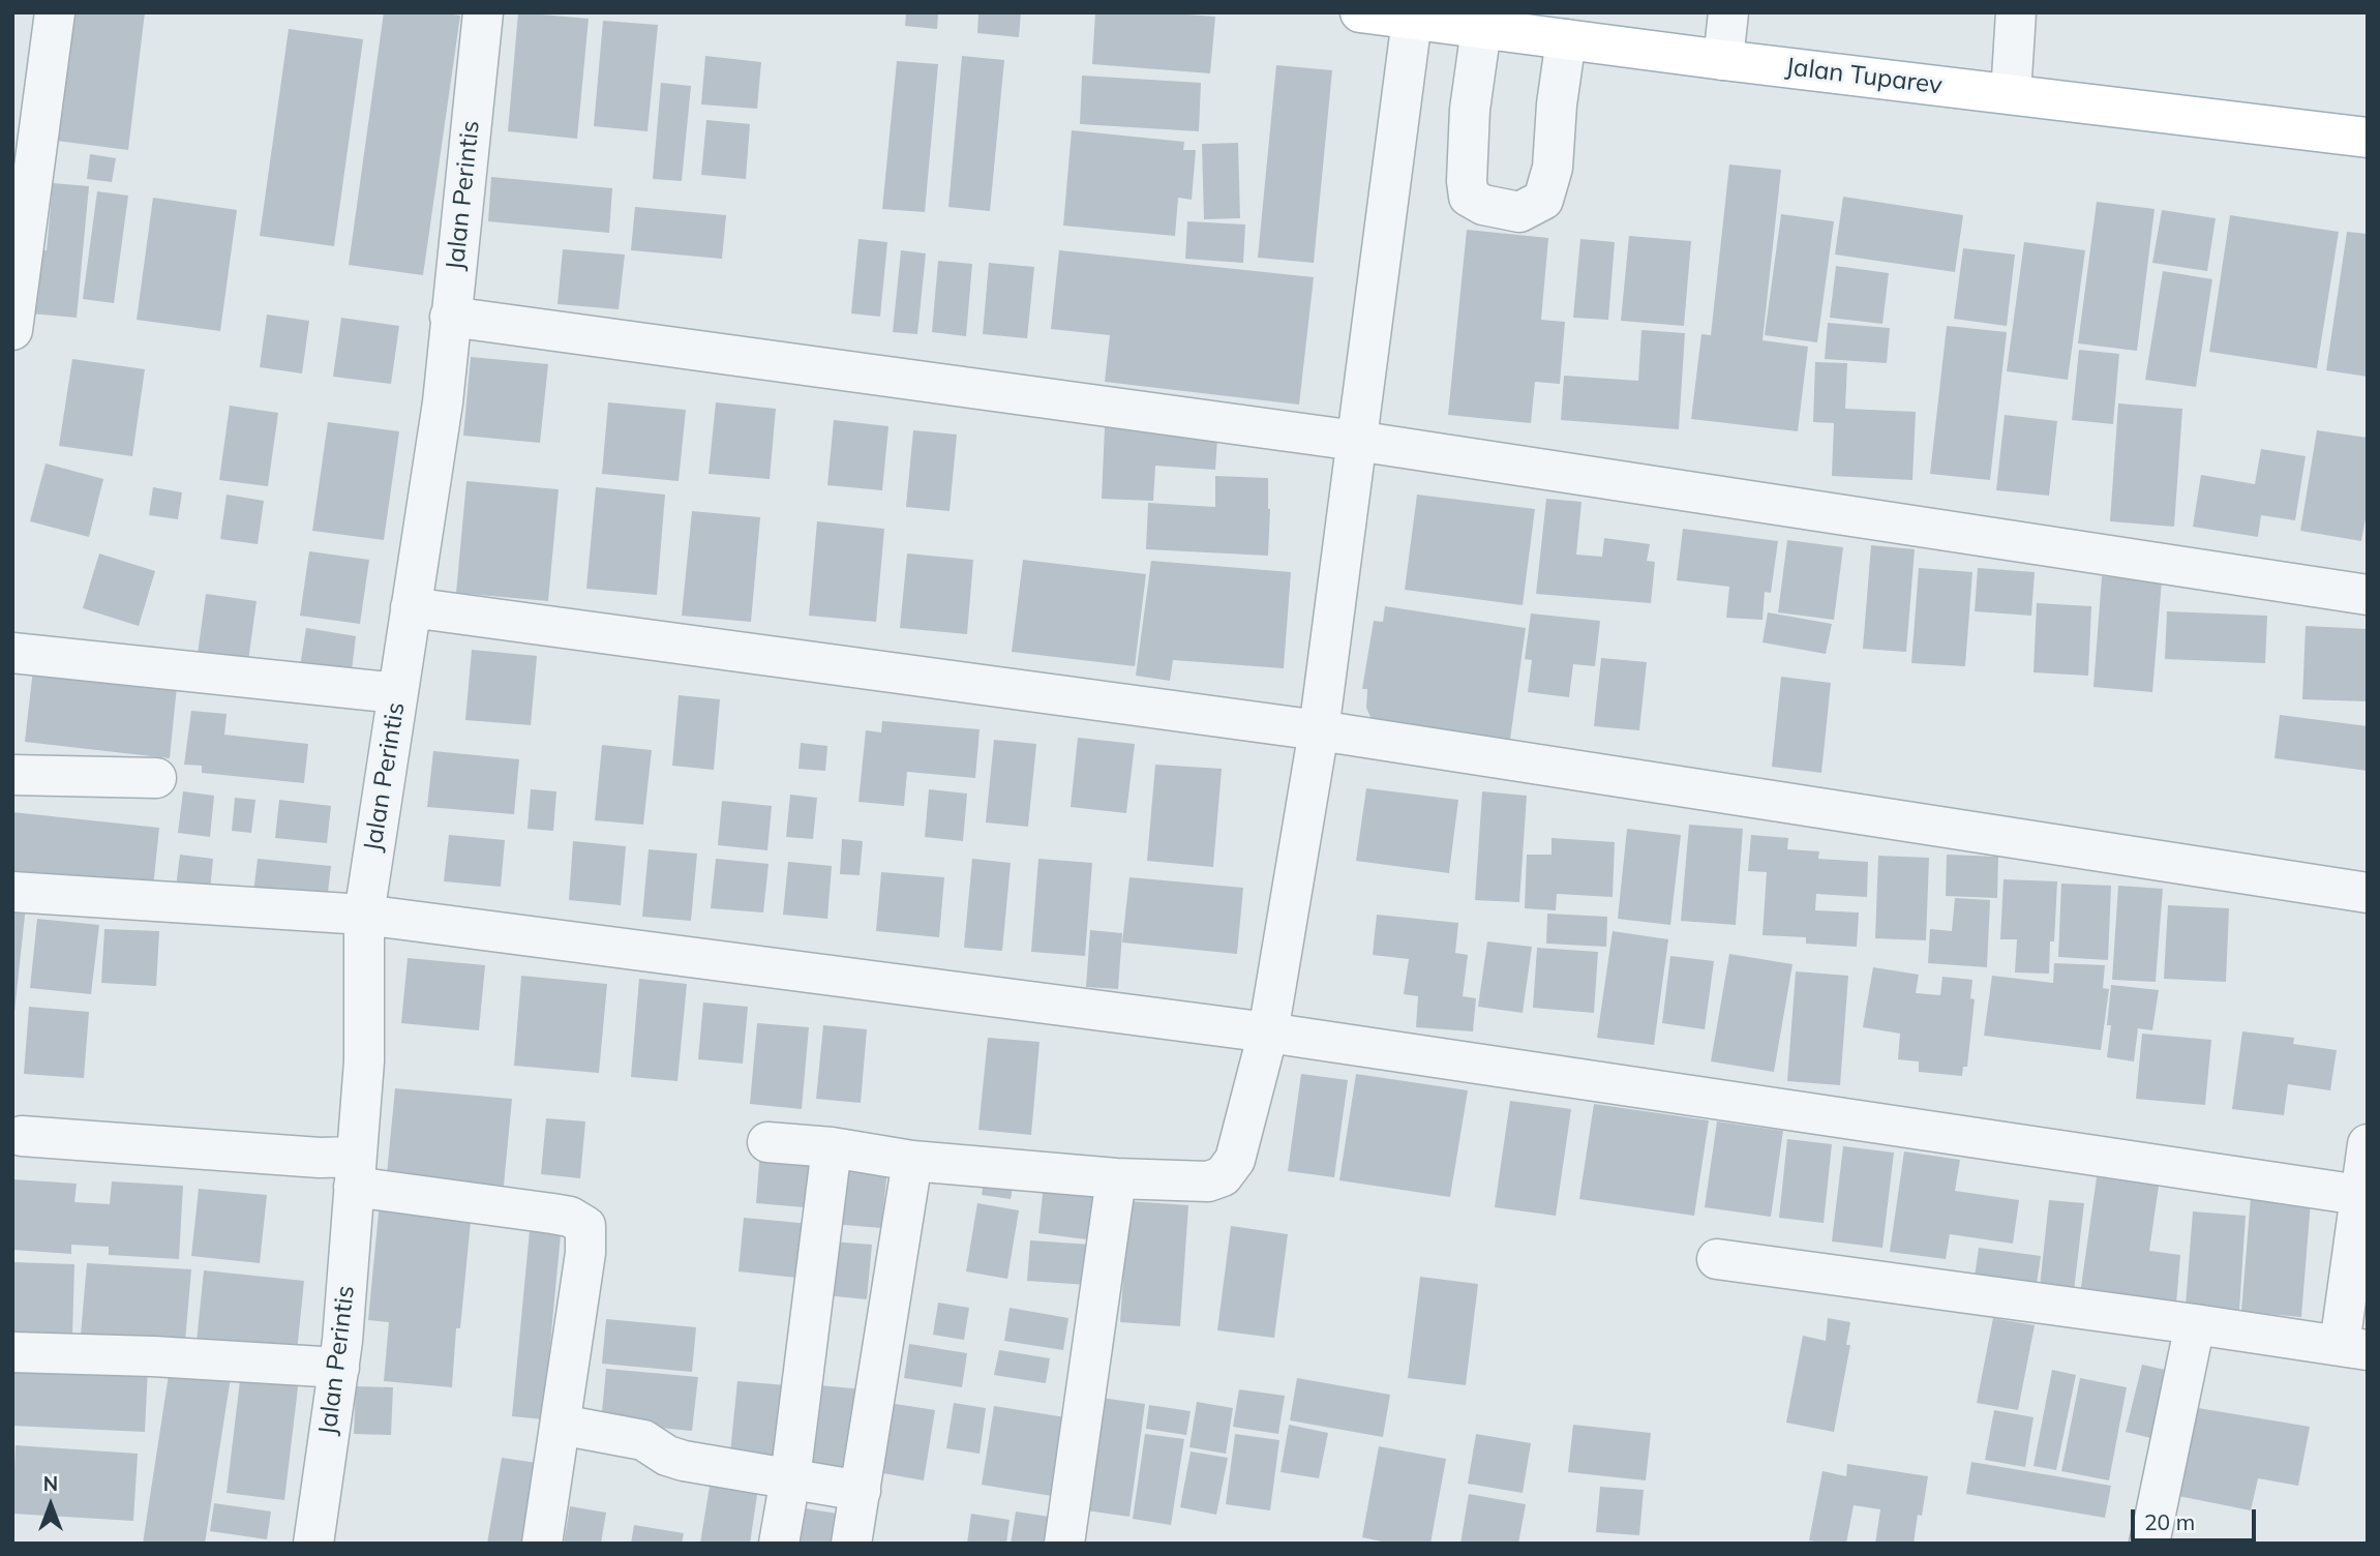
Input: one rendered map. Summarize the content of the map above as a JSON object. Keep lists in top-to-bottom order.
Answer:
{
  "streets": {
    "main road": ["Jalan Tuparev"],
    "street": ["Jalan Perintis"]
  },
  "scale_bar": "20 m",
  "north": "top"
}
